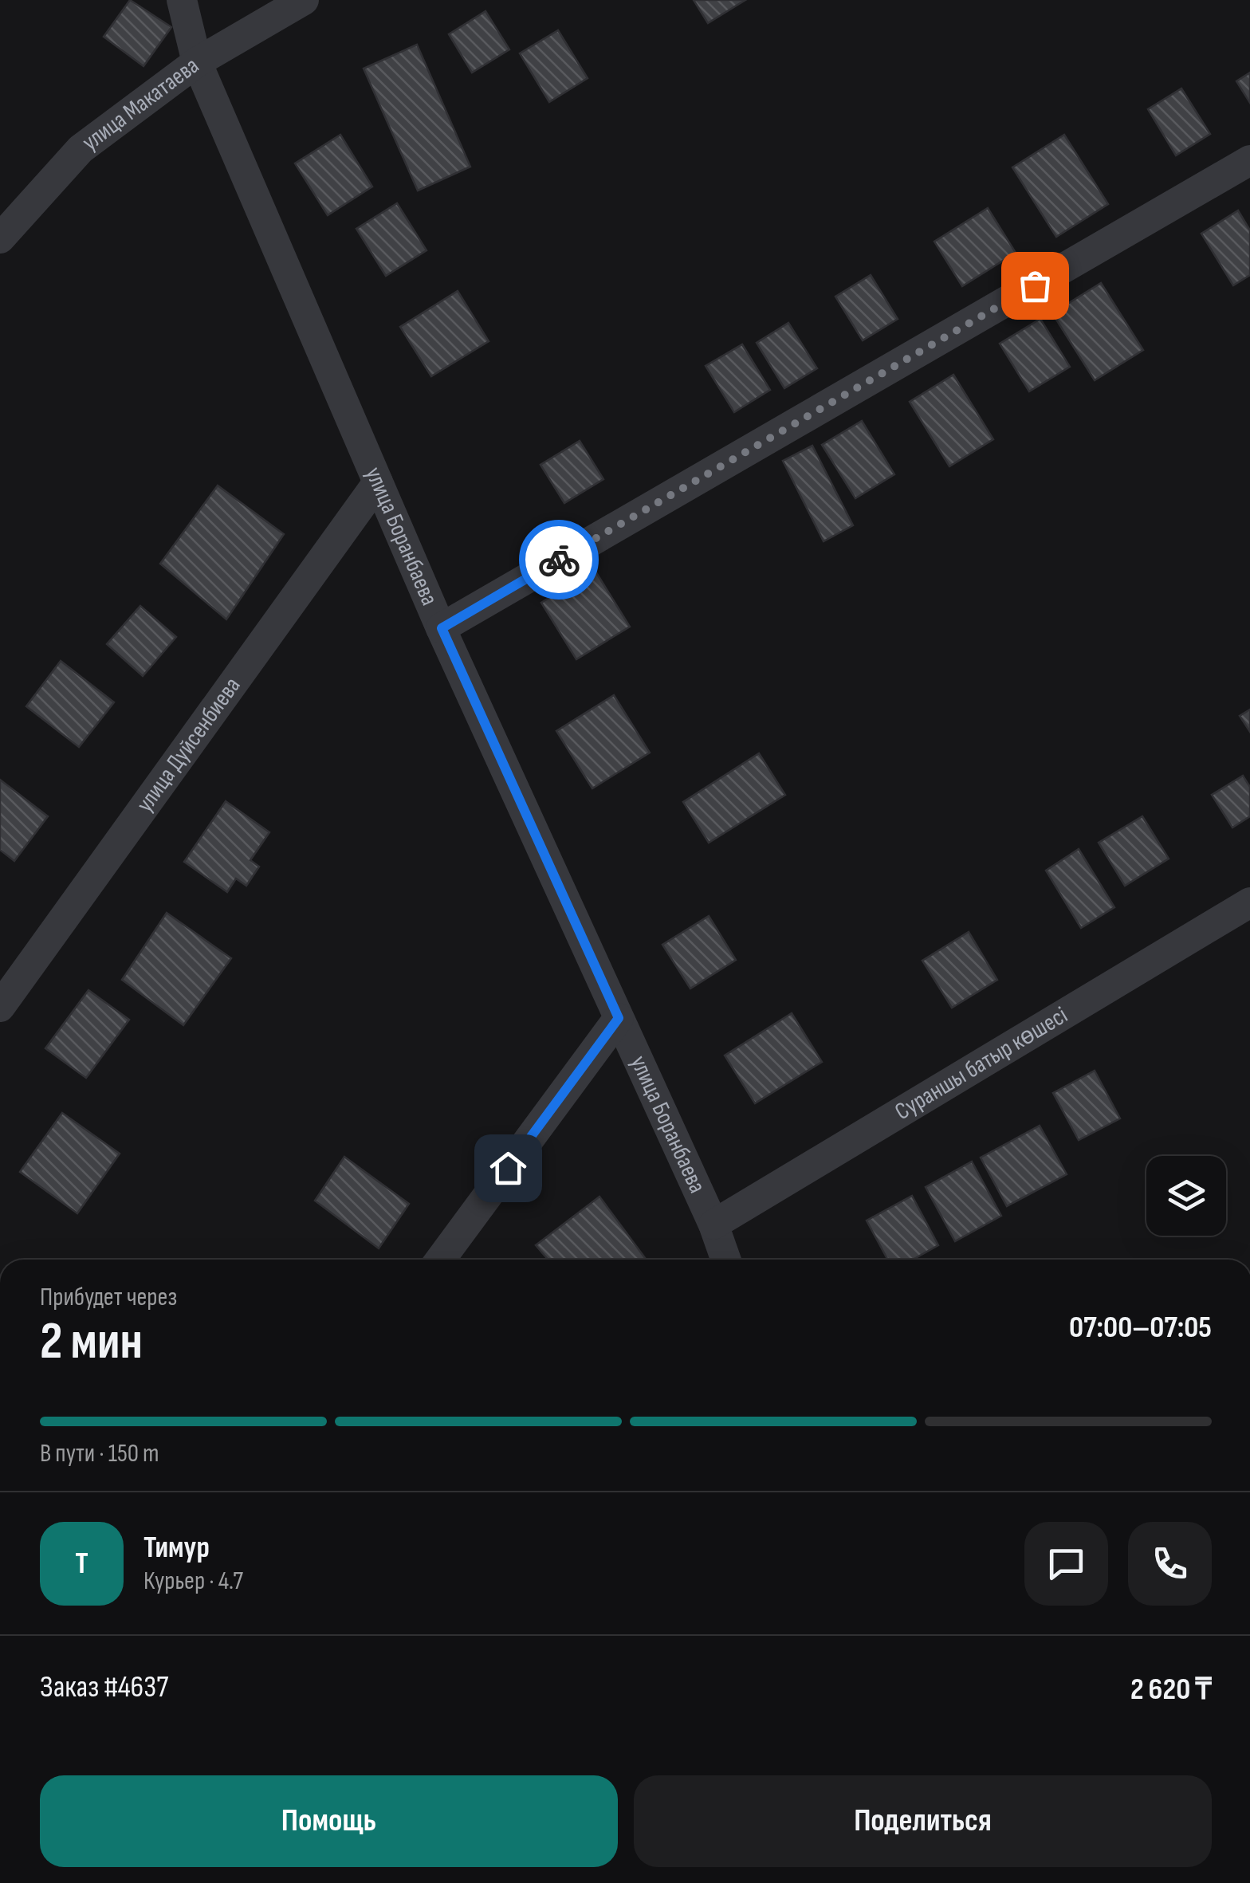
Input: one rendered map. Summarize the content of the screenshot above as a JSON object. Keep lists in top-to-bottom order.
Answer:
{
  "streets": {
    "street": [
      "улица Макатаева",
      "улица Боранбаева",
      "улица Дуйсенбиева",
      "Сураншы батыр көшесі"
    ]
  },
  "crossings": [
    ["улица Макатаева", "улица Боранбаева"],
    ["улица Боранбаева", "улица Дуйсенбиева"],
    ["улица Боранбаева", "Сураншы батыр көшесі"]
  ],
  "page": {
    "heading": ["2 мин", "Прибудет через", "07:00–07:05"],
    "panel": [
      "Тимур",
      "Курьер · 4.7",
      "Заказ #4637",
      "2 620 ₸"
    ],
    "bar": "В пути · 150 m",
    "round": "Т",
    "buttons": ["Помощь", "Поделиться"]
  }
}
